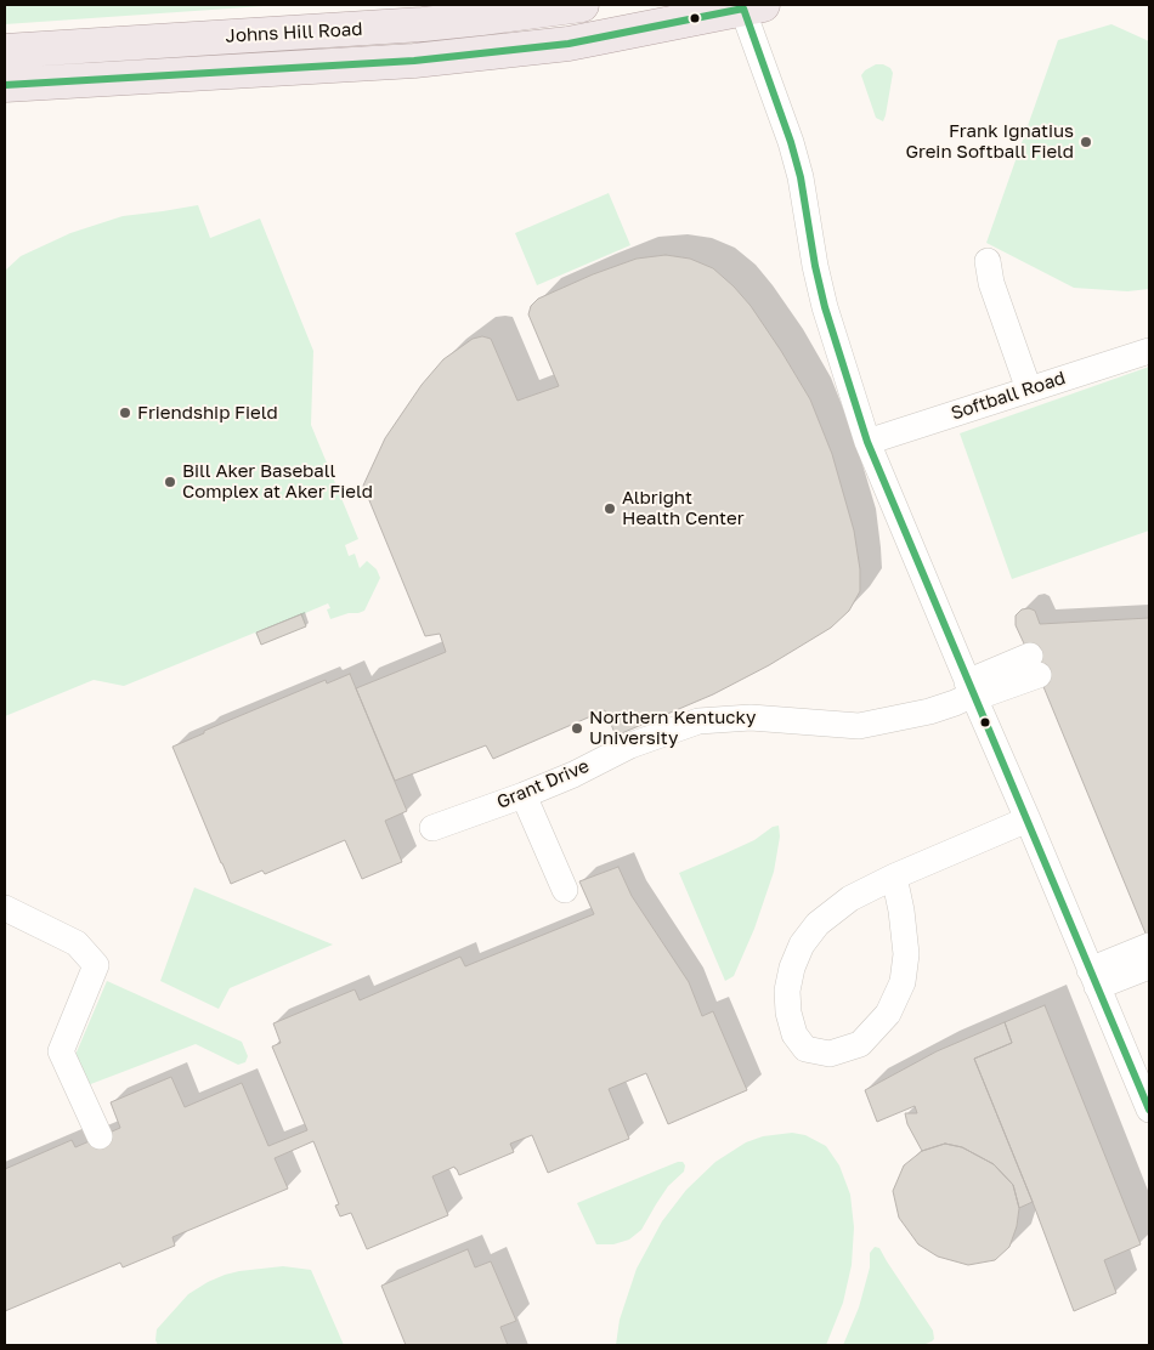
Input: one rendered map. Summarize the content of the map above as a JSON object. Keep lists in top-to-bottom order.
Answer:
{
  "streets": {
    "main road": ["Johns Hill Road"],
    "street": ["Softball Road", "Grant Drive"]
  },
  "places": [
    "Frank Ignatius Grein Softball Field",
    "Friendship Field",
    "Bill Aker Baseball Complex at Aker Field",
    "Albright Health Center",
    "Northern Kentucky University"
  ]
}
